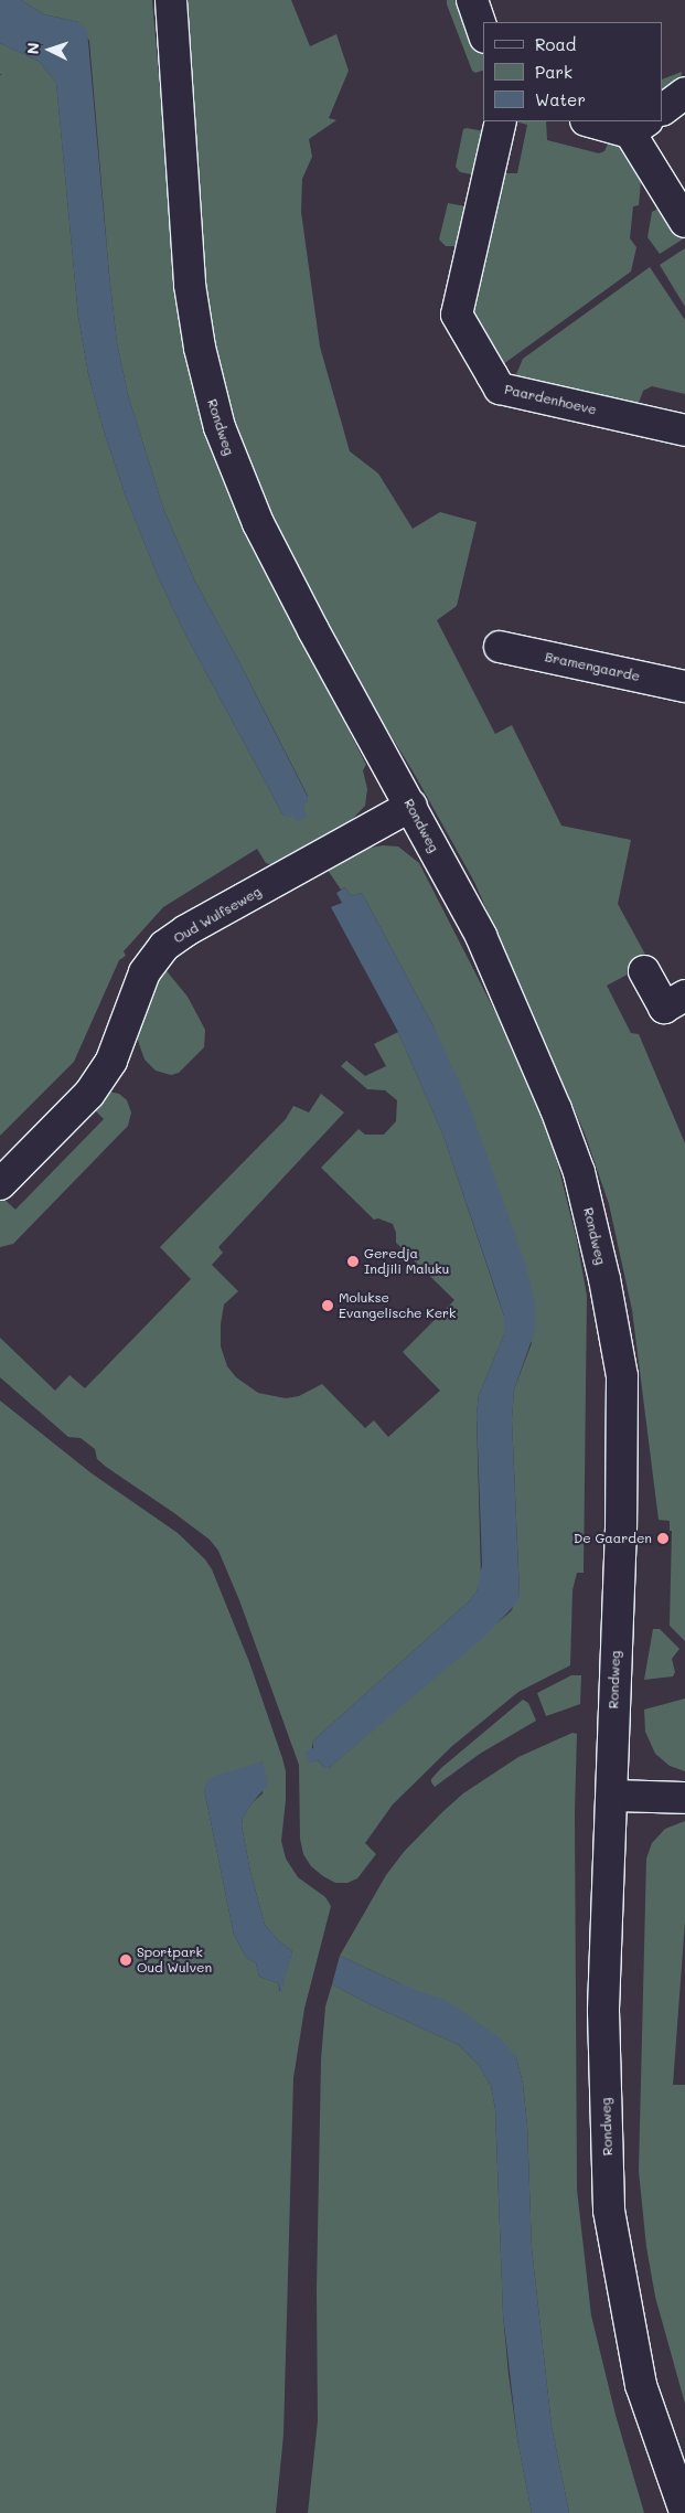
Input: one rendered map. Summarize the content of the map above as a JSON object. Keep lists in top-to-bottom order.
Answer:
{
  "streets": {
    "main road": [
      "Paardenhoeve",
      "Rondweg",
      "Bramengaarde",
      "Oud Wulfseweg"
    ]
  },
  "crossings": [
    ["Rondweg", "Oud Wulfseweg"]
  ],
  "places": [
    "Geredja Indjili Maluku",
    "Molukse Evangelische Kerk",
    "De Gaarden",
    "Sportpark Oud Wulven"
  ],
  "legend": ["Road", "Park", "Water"],
  "north": "left"
}
